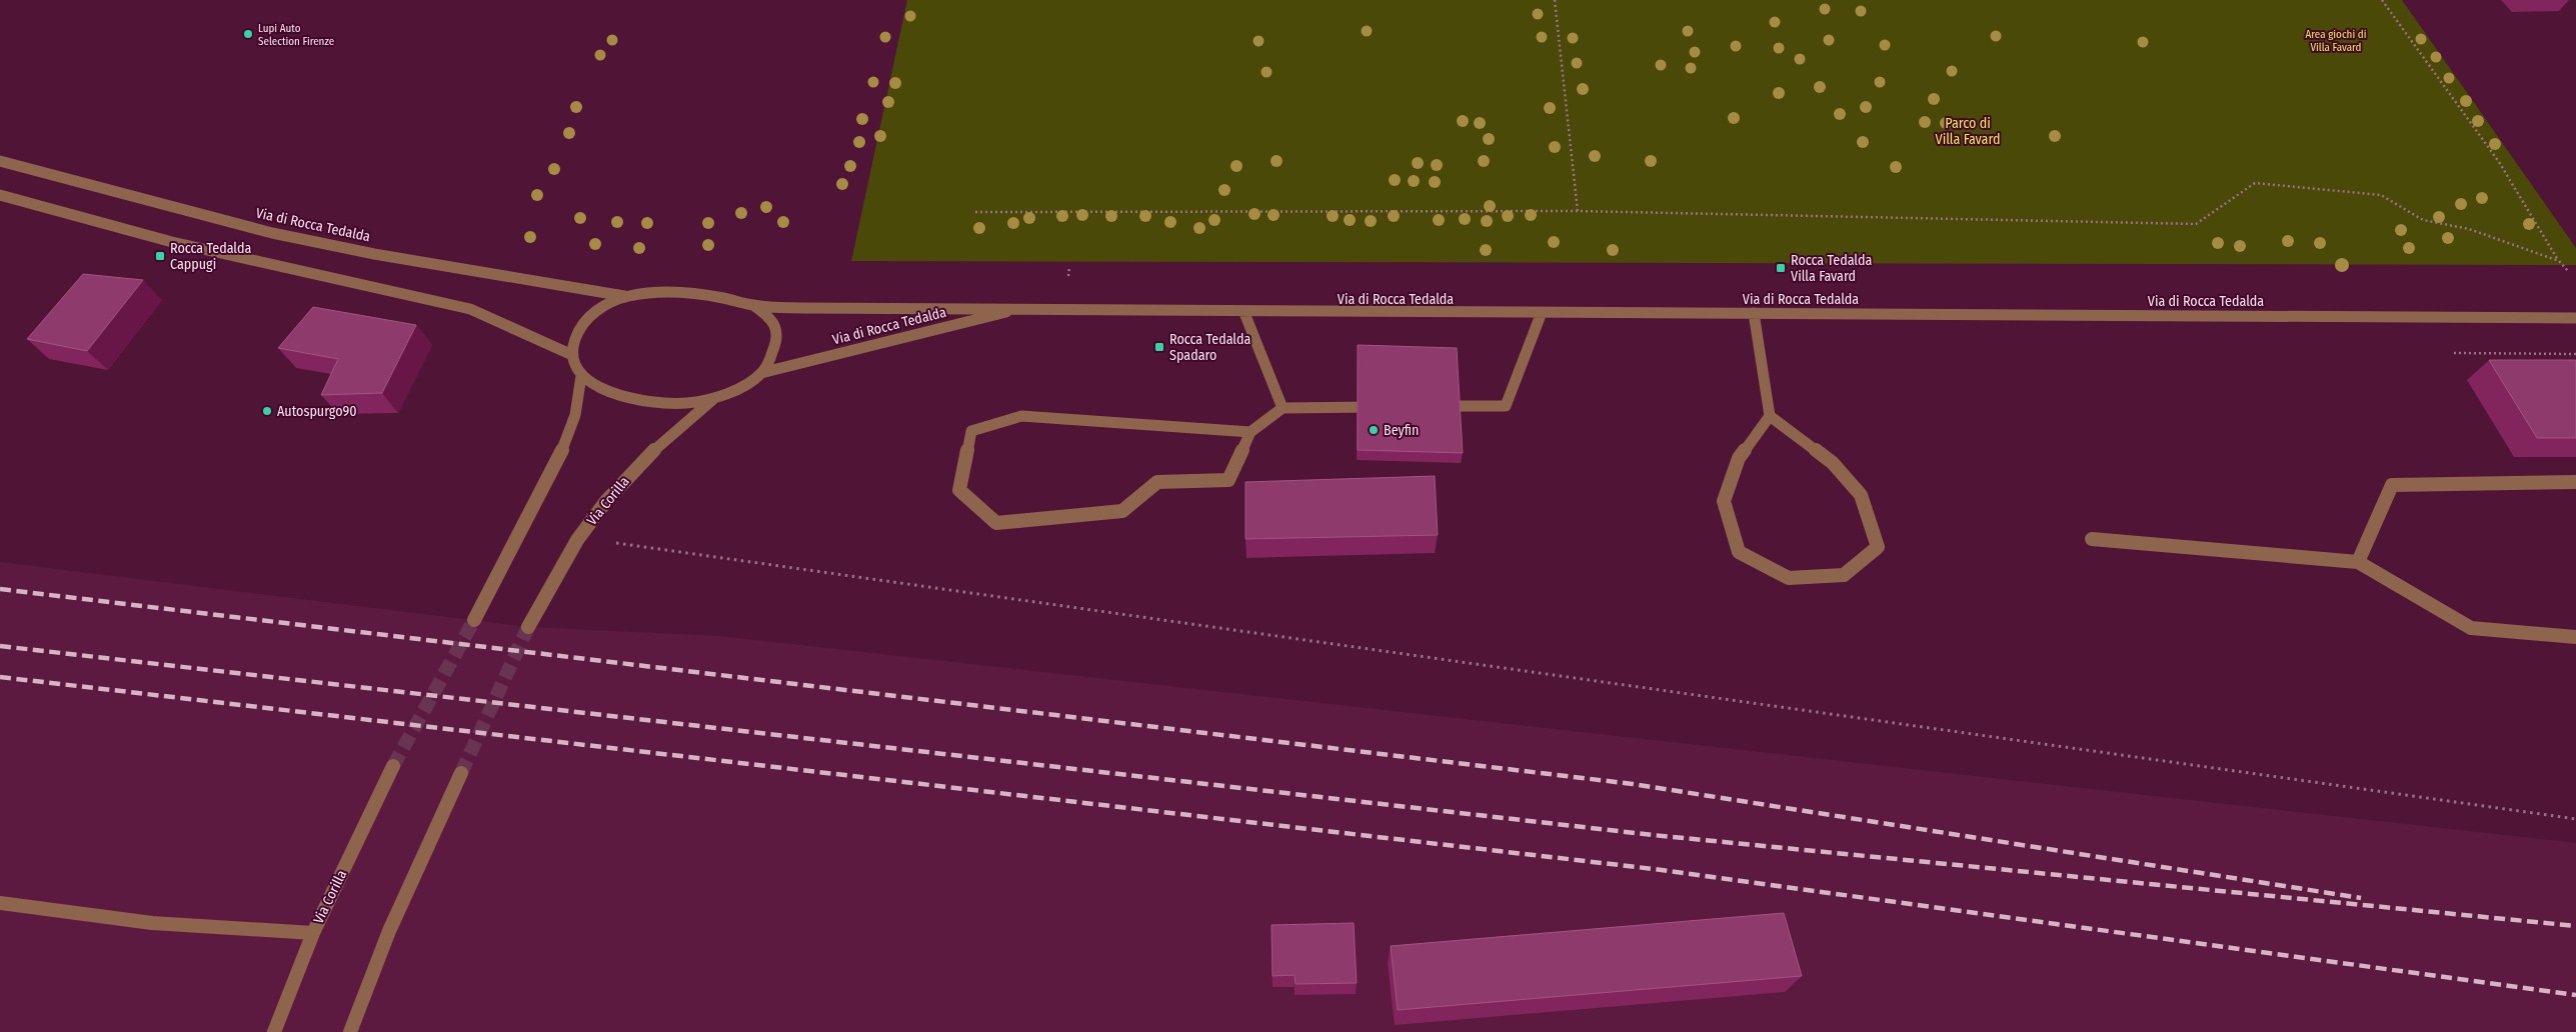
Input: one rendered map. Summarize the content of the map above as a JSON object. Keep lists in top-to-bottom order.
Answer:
{
  "streets": {
    "street": ["Via di Rocca Tedalda", "Via Corilla"]
  },
  "crossings": [
    ["Via di Rocca Tedalda", "Via Corilla"]
  ],
  "parks": ["Area giochi di Villa Favard", "Parco di Villa Favard"],
  "places": {
    "other": ["Lupi Auto Selection Firenze", "Autospurgo90", "Beyfin"],
    "transit": ["Rocca Tedalda Cappugi", "Rocca Tedalda Villa Favard", "Rocca Tedalda Spadaro"]
  }
}
